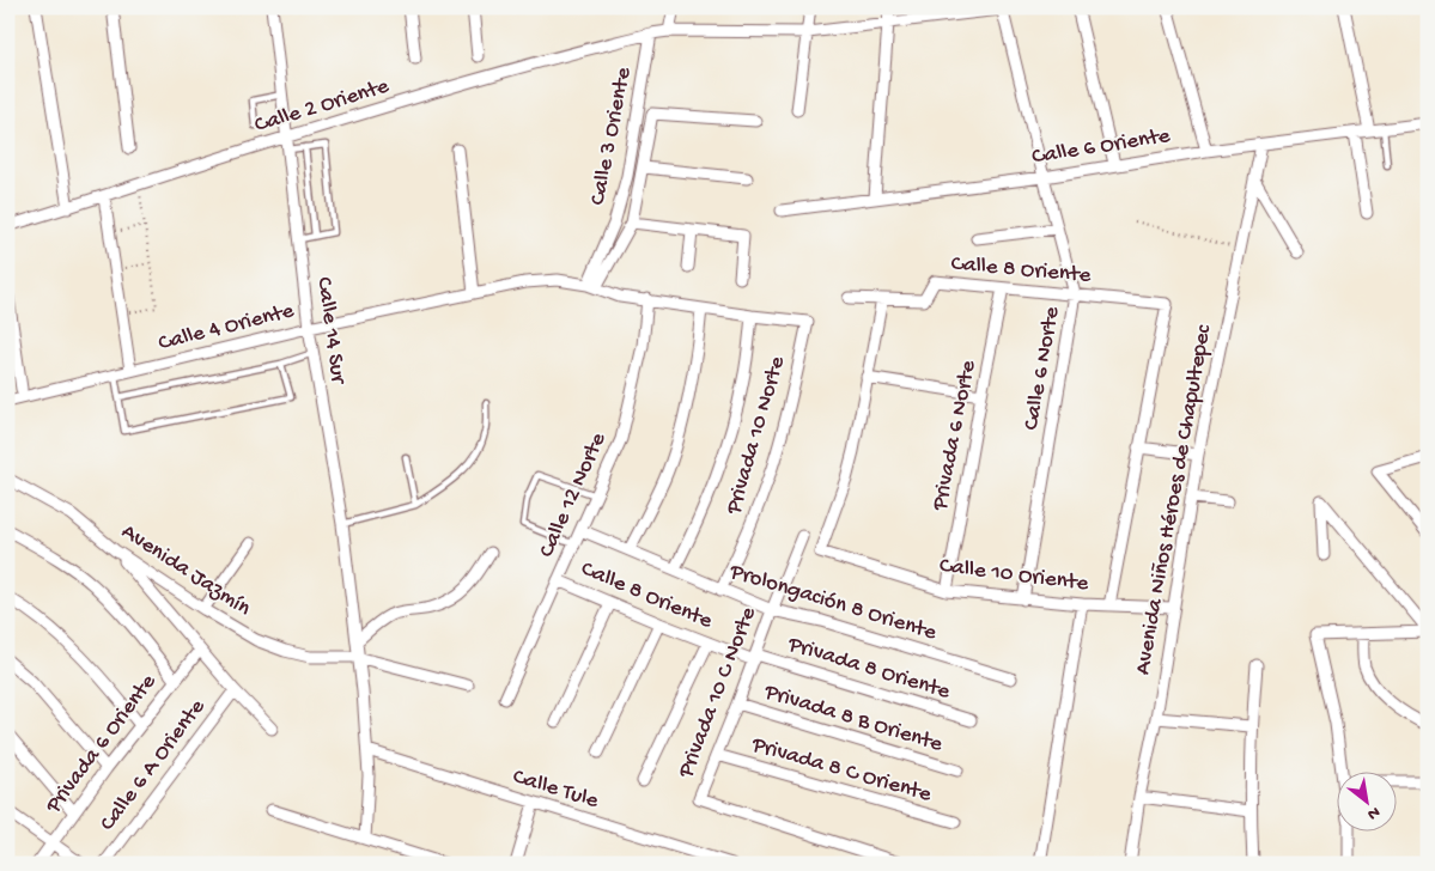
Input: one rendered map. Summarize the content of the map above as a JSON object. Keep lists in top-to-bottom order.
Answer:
{
  "streets": {
    "street": [
      "Calle 2 Oriente",
      "Calle 3 Oriente",
      "Calle 6 Oriente",
      "Calle 8 Oriente",
      "Calle 4 Oriente",
      "Calle 14 Sur",
      "Calle 6 Norte",
      "Privada 10 Norte",
      "Privada 6 Norte",
      "Calle 12 Norte",
      "Avenida Niños Héroes de Chapultepec",
      "Avenida Jazmín",
      "Calle 10 Oriente",
      "Prolongación 8 Oriente",
      "Privada 8 Oriente",
      "Privada 10 C Norte",
      "Privada 8 B Oriente",
      "Privada 6 Oriente",
      "Calle 6 A Oriente",
      "Privada 8 C Oriente",
      "Calle Tule"
    ]
  },
  "crossings": [
    ["Calle 2 Oriente", "Calle 3 Oriente"],
    ["Calle 2 Oriente", "Calle 14 Sur"],
    ["Calle 3 Oriente", "Calle 4 Oriente"],
    ["Calle 6 Oriente", "Calle 6 Norte"],
    ["Calle 6 Oriente", "Avenida Niños Héroes de Chapultepec"],
    ["Calle 8 Oriente", "Calle 6 Norte"],
    ["Calle 8 Oriente", "Privada 6 Norte"],
    ["Calle 8 Oriente", "Calle 12 Norte"],
    ["Calle 8 Oriente", "Privada 8 Oriente"],
    ["Calle 8 Oriente", "Privada 10 C Norte"],
    ["Calle 4 Oriente", "Calle 14 Sur"],
    ["Calle 4 Oriente", "Privada 10 Norte"],
    ["Calle 4 Oriente", "Calle 12 Norte"],
    ["Calle 14 Sur", "Avenida Jazmín"],
    ["Calle 14 Sur", "Calle Tule"],
    ["Calle 6 Norte", "Calle 10 Oriente"],
    ["Privada 10 Norte", "Prolongación 8 Oriente"],
    ["Privada 6 Norte", "Calle 10 Oriente"],
    ["Calle 12 Norte", "Prolongación 8 Oriente"],
    ["Avenida Niños Héroes de Chapultepec", "Calle 10 Oriente"],
    ["Avenida Jazmín", "Calle 6 A Oriente"],
    ["Prolongación 8 Oriente", "Privada 10 C Norte"],
    ["Privada 8 Oriente", "Privada 10 C Norte"],
    ["Privada 10 C Norte", "Privada 8 B Oriente"],
    ["Privada 10 C Norte", "Privada 8 C Oriente"],
    ["Privada 6 Oriente", "Calle 6 A Oriente"]
  ],
  "north": "bottom right"
}
